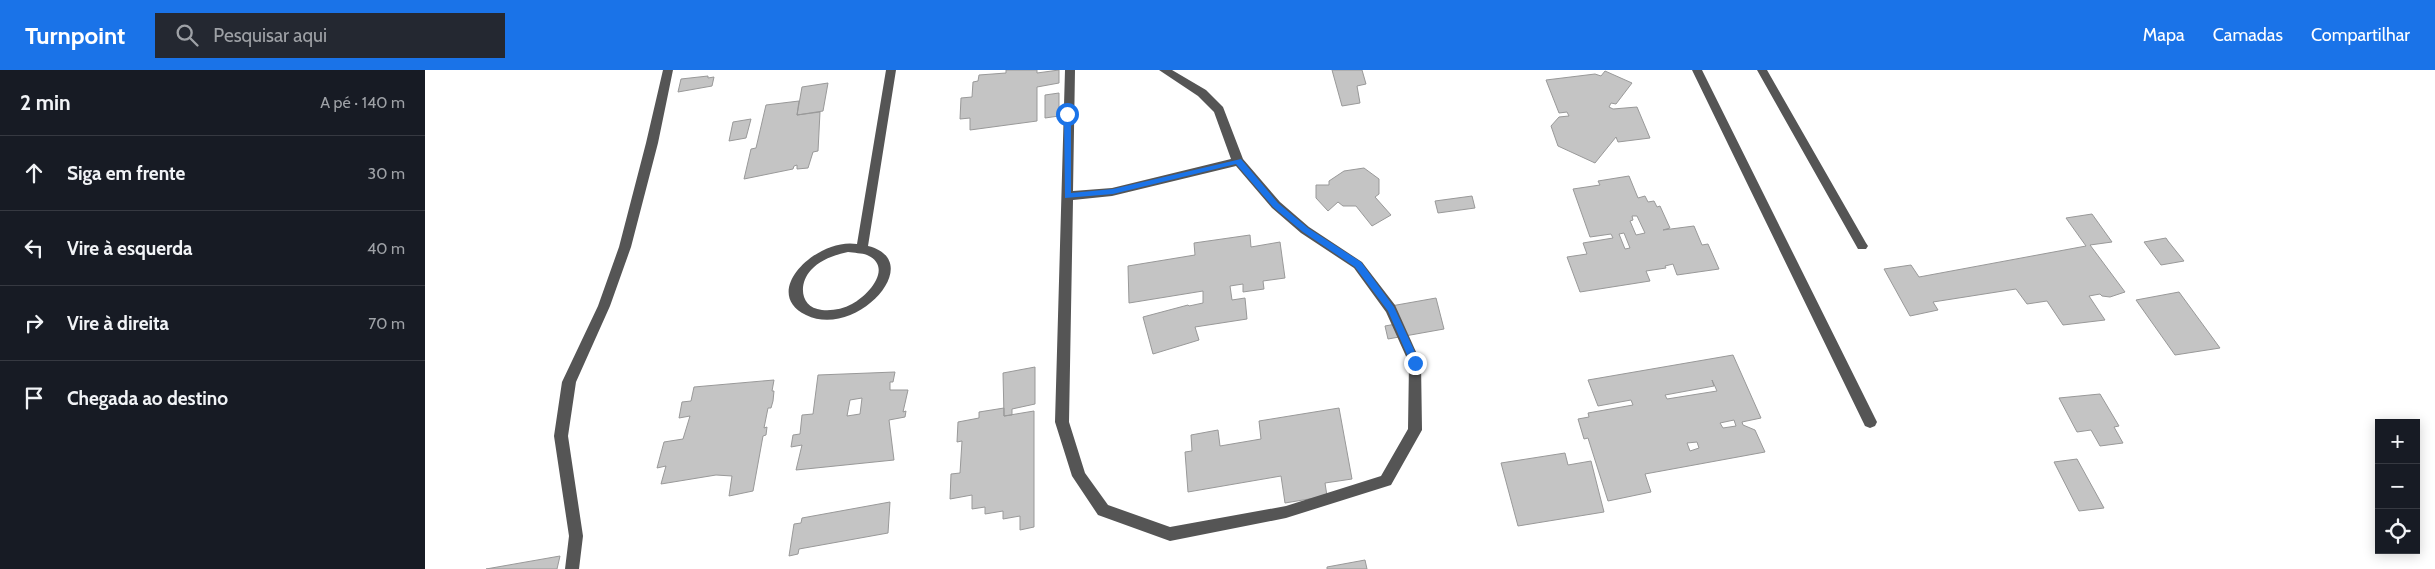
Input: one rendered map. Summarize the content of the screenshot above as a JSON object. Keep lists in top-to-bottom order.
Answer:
{
  "page": {
    "header": "Turnpoint",
    "search": "Pesquisar aqui",
    "nav": ["Mapa", "Camadas", "Compartilhar"],
    "heading": ["2 min", "A pé · 140 m"],
    "list": [
      ["Siga em frente", "30 m"],
      ["Vire à esquerda", "40 m"],
      ["Vire à direita", "70 m"],
      "Chegada ao destino"
    ],
    "map_buttons": ["+", "−"]
  }
}
